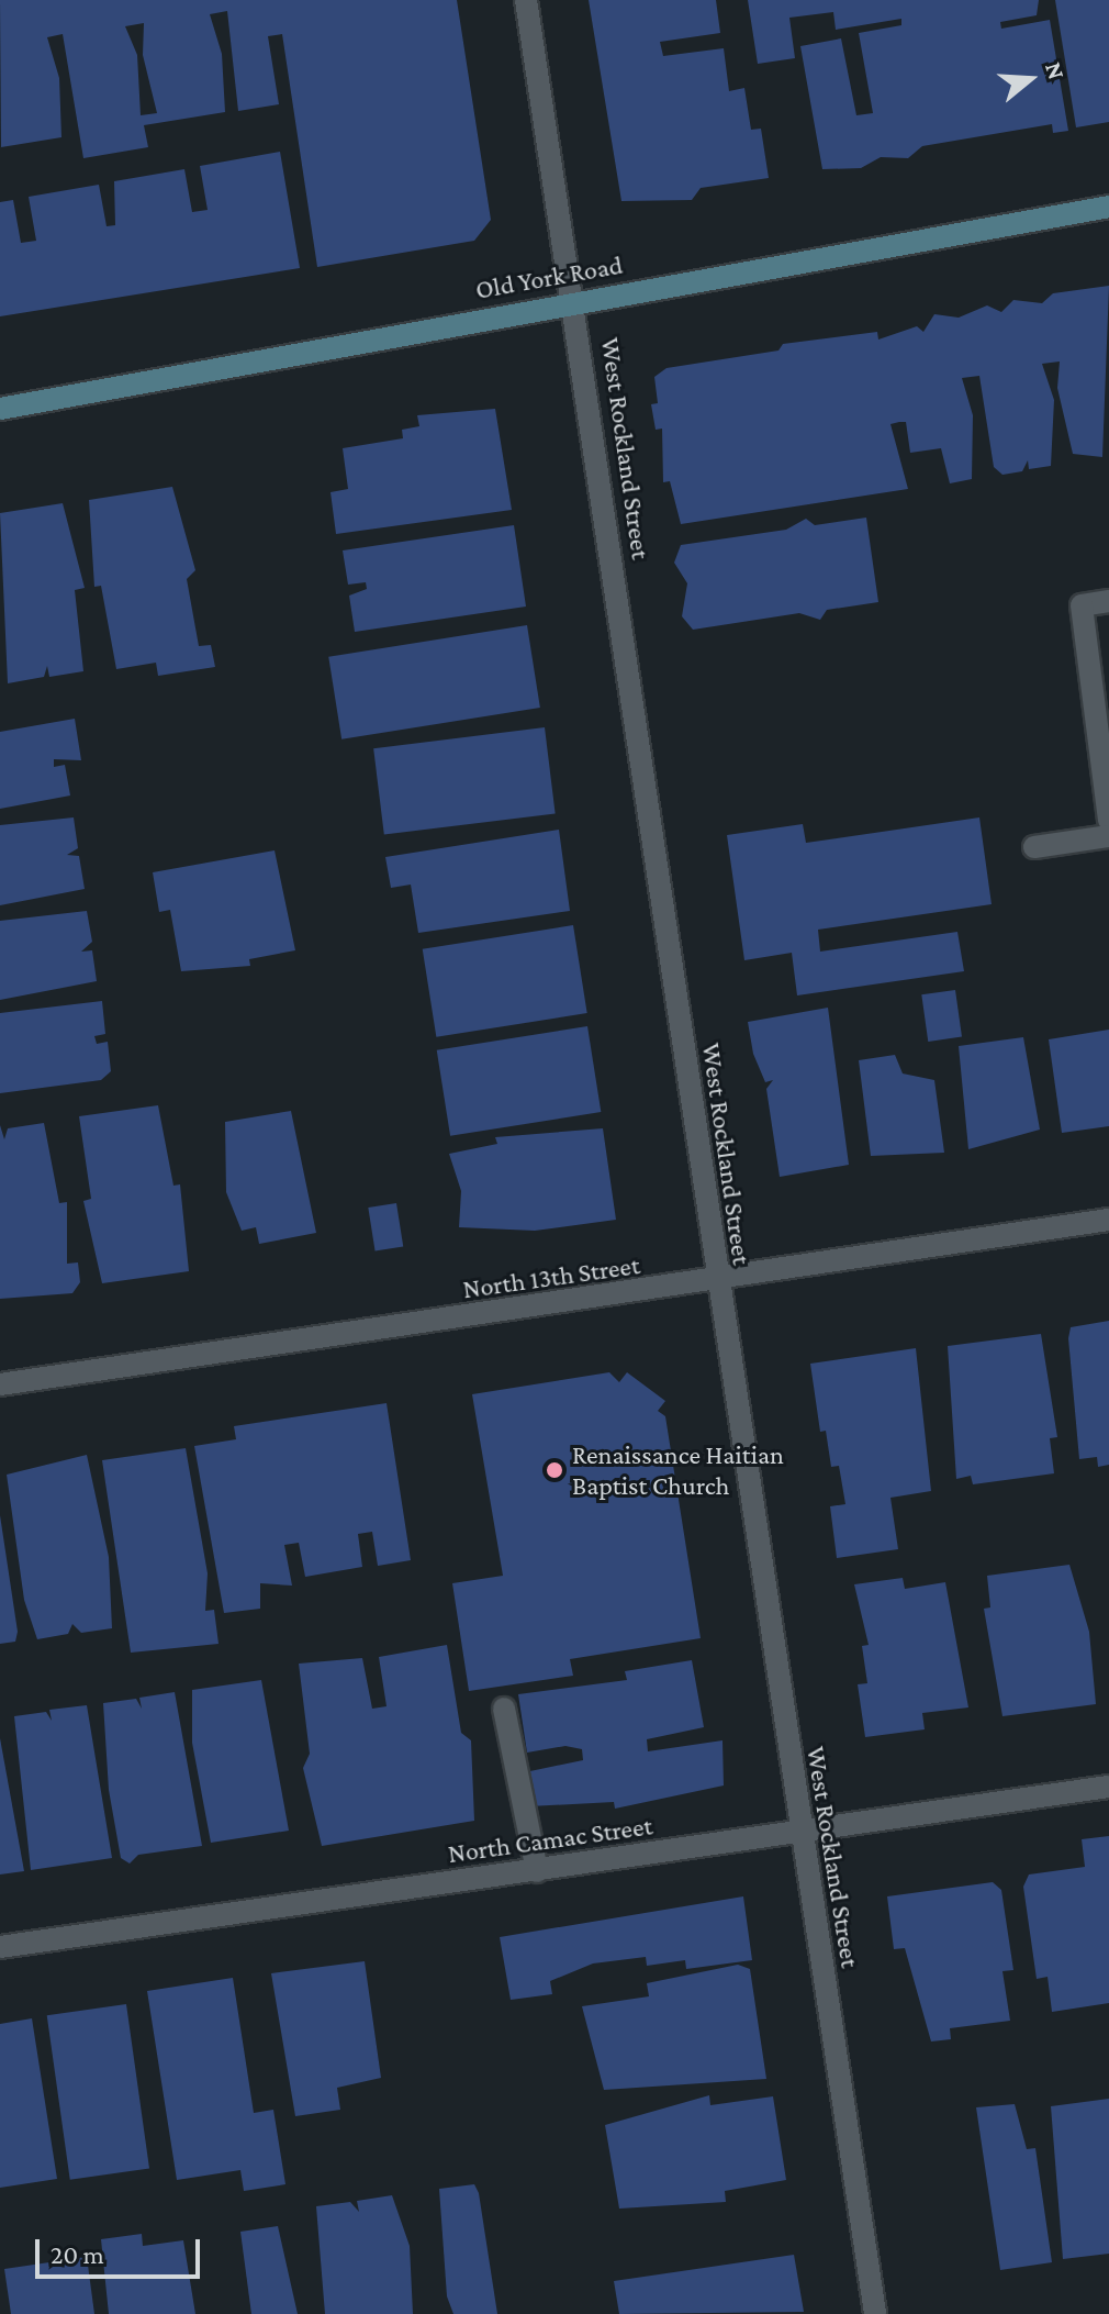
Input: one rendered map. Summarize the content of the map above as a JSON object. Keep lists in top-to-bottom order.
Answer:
{
  "streets": {
    "street": [
      "Old York Road",
      "West Rockland Street",
      "North 13th Street",
      "North Camac Street"
    ]
  },
  "crossings": [
    ["Old York Road", "West Rockland Street"],
    ["West Rockland Street", "North 13th Street"],
    ["West Rockland Street", "North Camac Street"]
  ],
  "places": ["Renaissance Haitian Baptist Church"],
  "scale_bar": "20 m",
  "north": "right"
}
